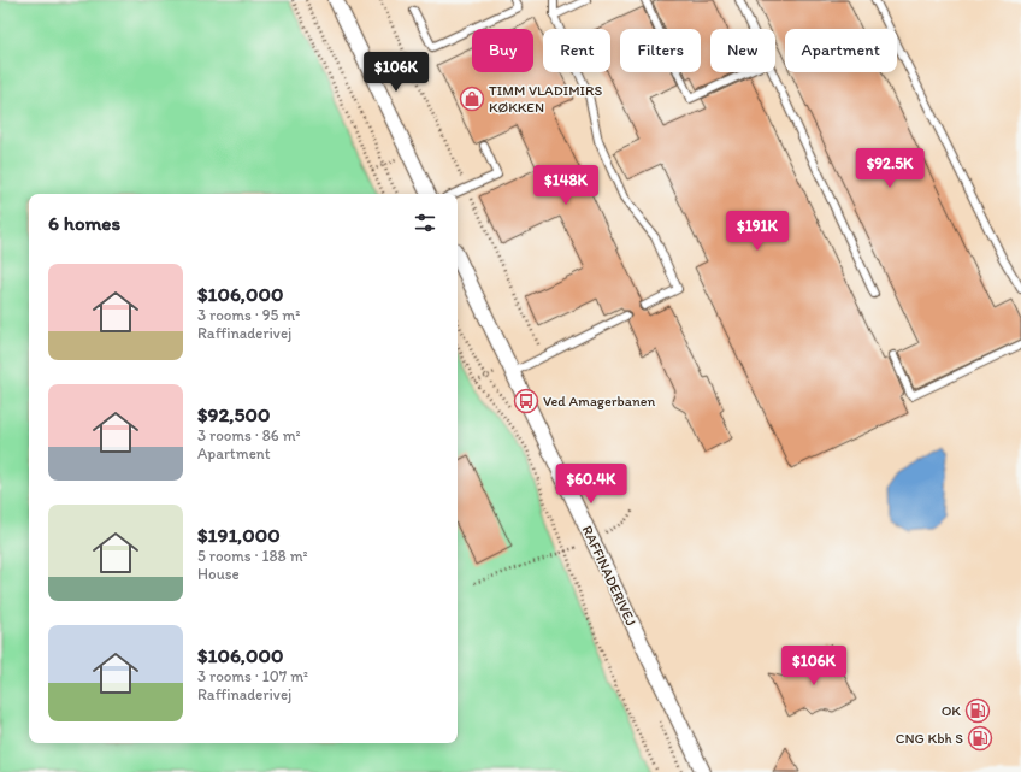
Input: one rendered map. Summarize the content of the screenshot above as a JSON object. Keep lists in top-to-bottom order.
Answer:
{
  "streets": {
    "street": ["RAFFINADERIVEJ"]
  },
  "places": {
    "shop": ["TIMM VLADIMIRS KØKKEN"],
    "bus stop": ["Ved Amagerbanen"],
    "fuel station": ["OK", "CNG Kbh S"]
  },
  "page": {
    "chip": [
      "Buy",
      "Rent",
      "Filters",
      "New",
      "Apartment"
    ],
    "price": [
      "$106K",
      "$92.5K",
      "$148K",
      "$191K",
      "$60.4K",
      "$106K"
    ],
    "heading": "6 homes",
    "list": [
      {
        "name": "$106,000",
        "note": "3 rooms · 95 m² · Raffinaderivej"
      },
      {
        "name": "$92,500",
        "note": "3 rooms · 86 m² · Apartment"
      },
      {
        "name": "$191,000",
        "note": "5 rooms · 188 m² · House"
      },
      {
        "name": "$106,000",
        "note": "3 rooms · 107 m² · Raffinaderivej"
      }
    ]
  }
}
